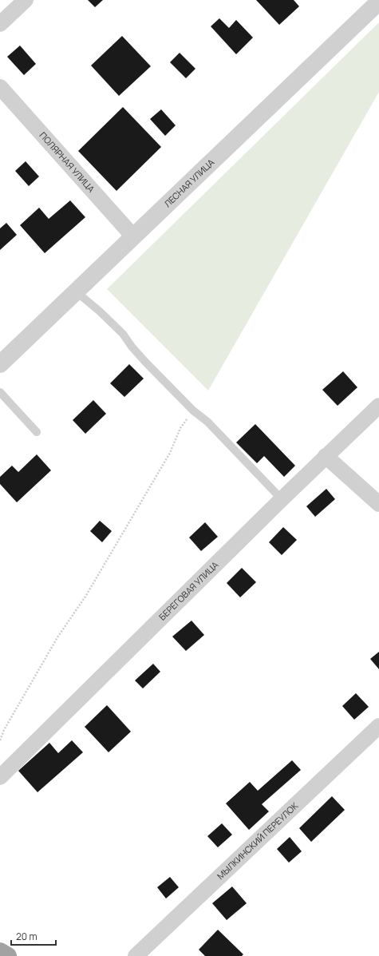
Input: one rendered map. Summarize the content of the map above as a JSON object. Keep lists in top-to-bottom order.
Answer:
{
  "streets": {
    "street": [
      "ПОЛЯРНАЯ УЛИЦА",
      "ЛЕСНАЯ УЛИЦА",
      "БЕРЕГОВАЯ УЛИЦА",
      "МЫЛКИНСКИЙ ПЕРЕУЛОК"
    ]
  },
  "crossings": [
    ["ПОЛЯРНАЯ УЛИЦА", "ЛЕСНАЯ УЛИЦА"]
  ],
  "scale_bar": "20 m"
}
